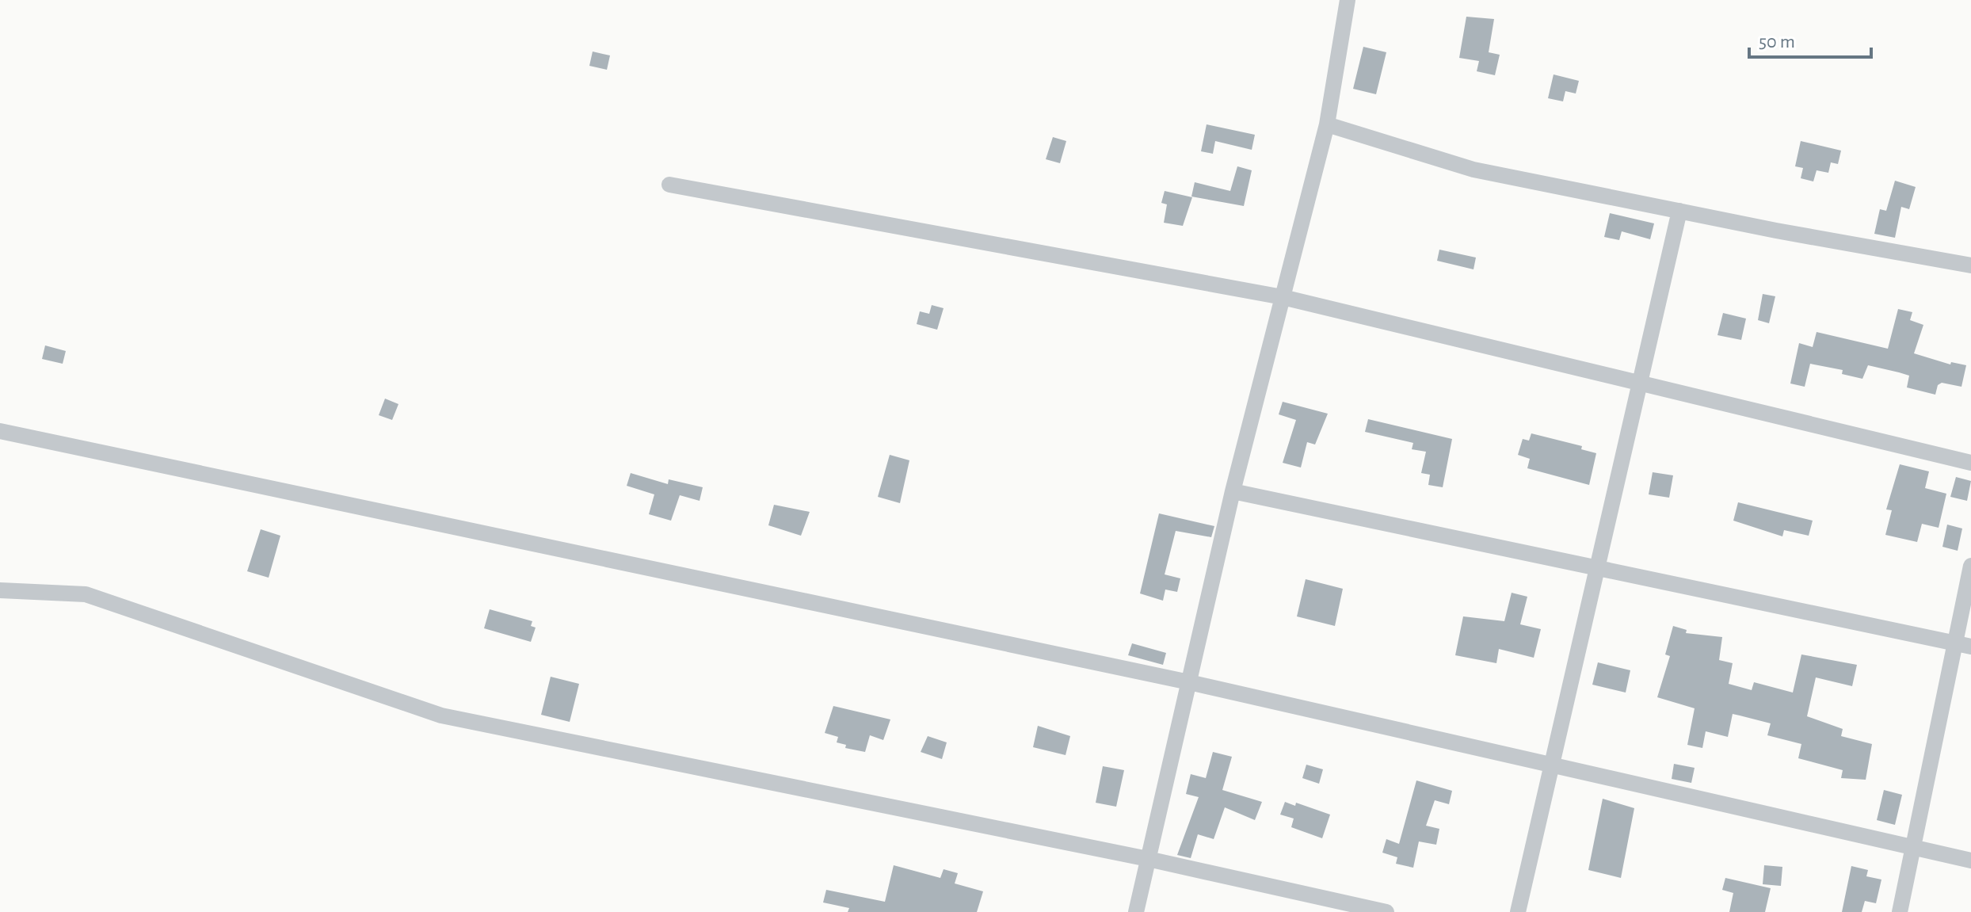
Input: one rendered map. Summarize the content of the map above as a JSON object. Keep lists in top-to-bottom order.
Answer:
{
  "scale_bar": "50 m"
}
